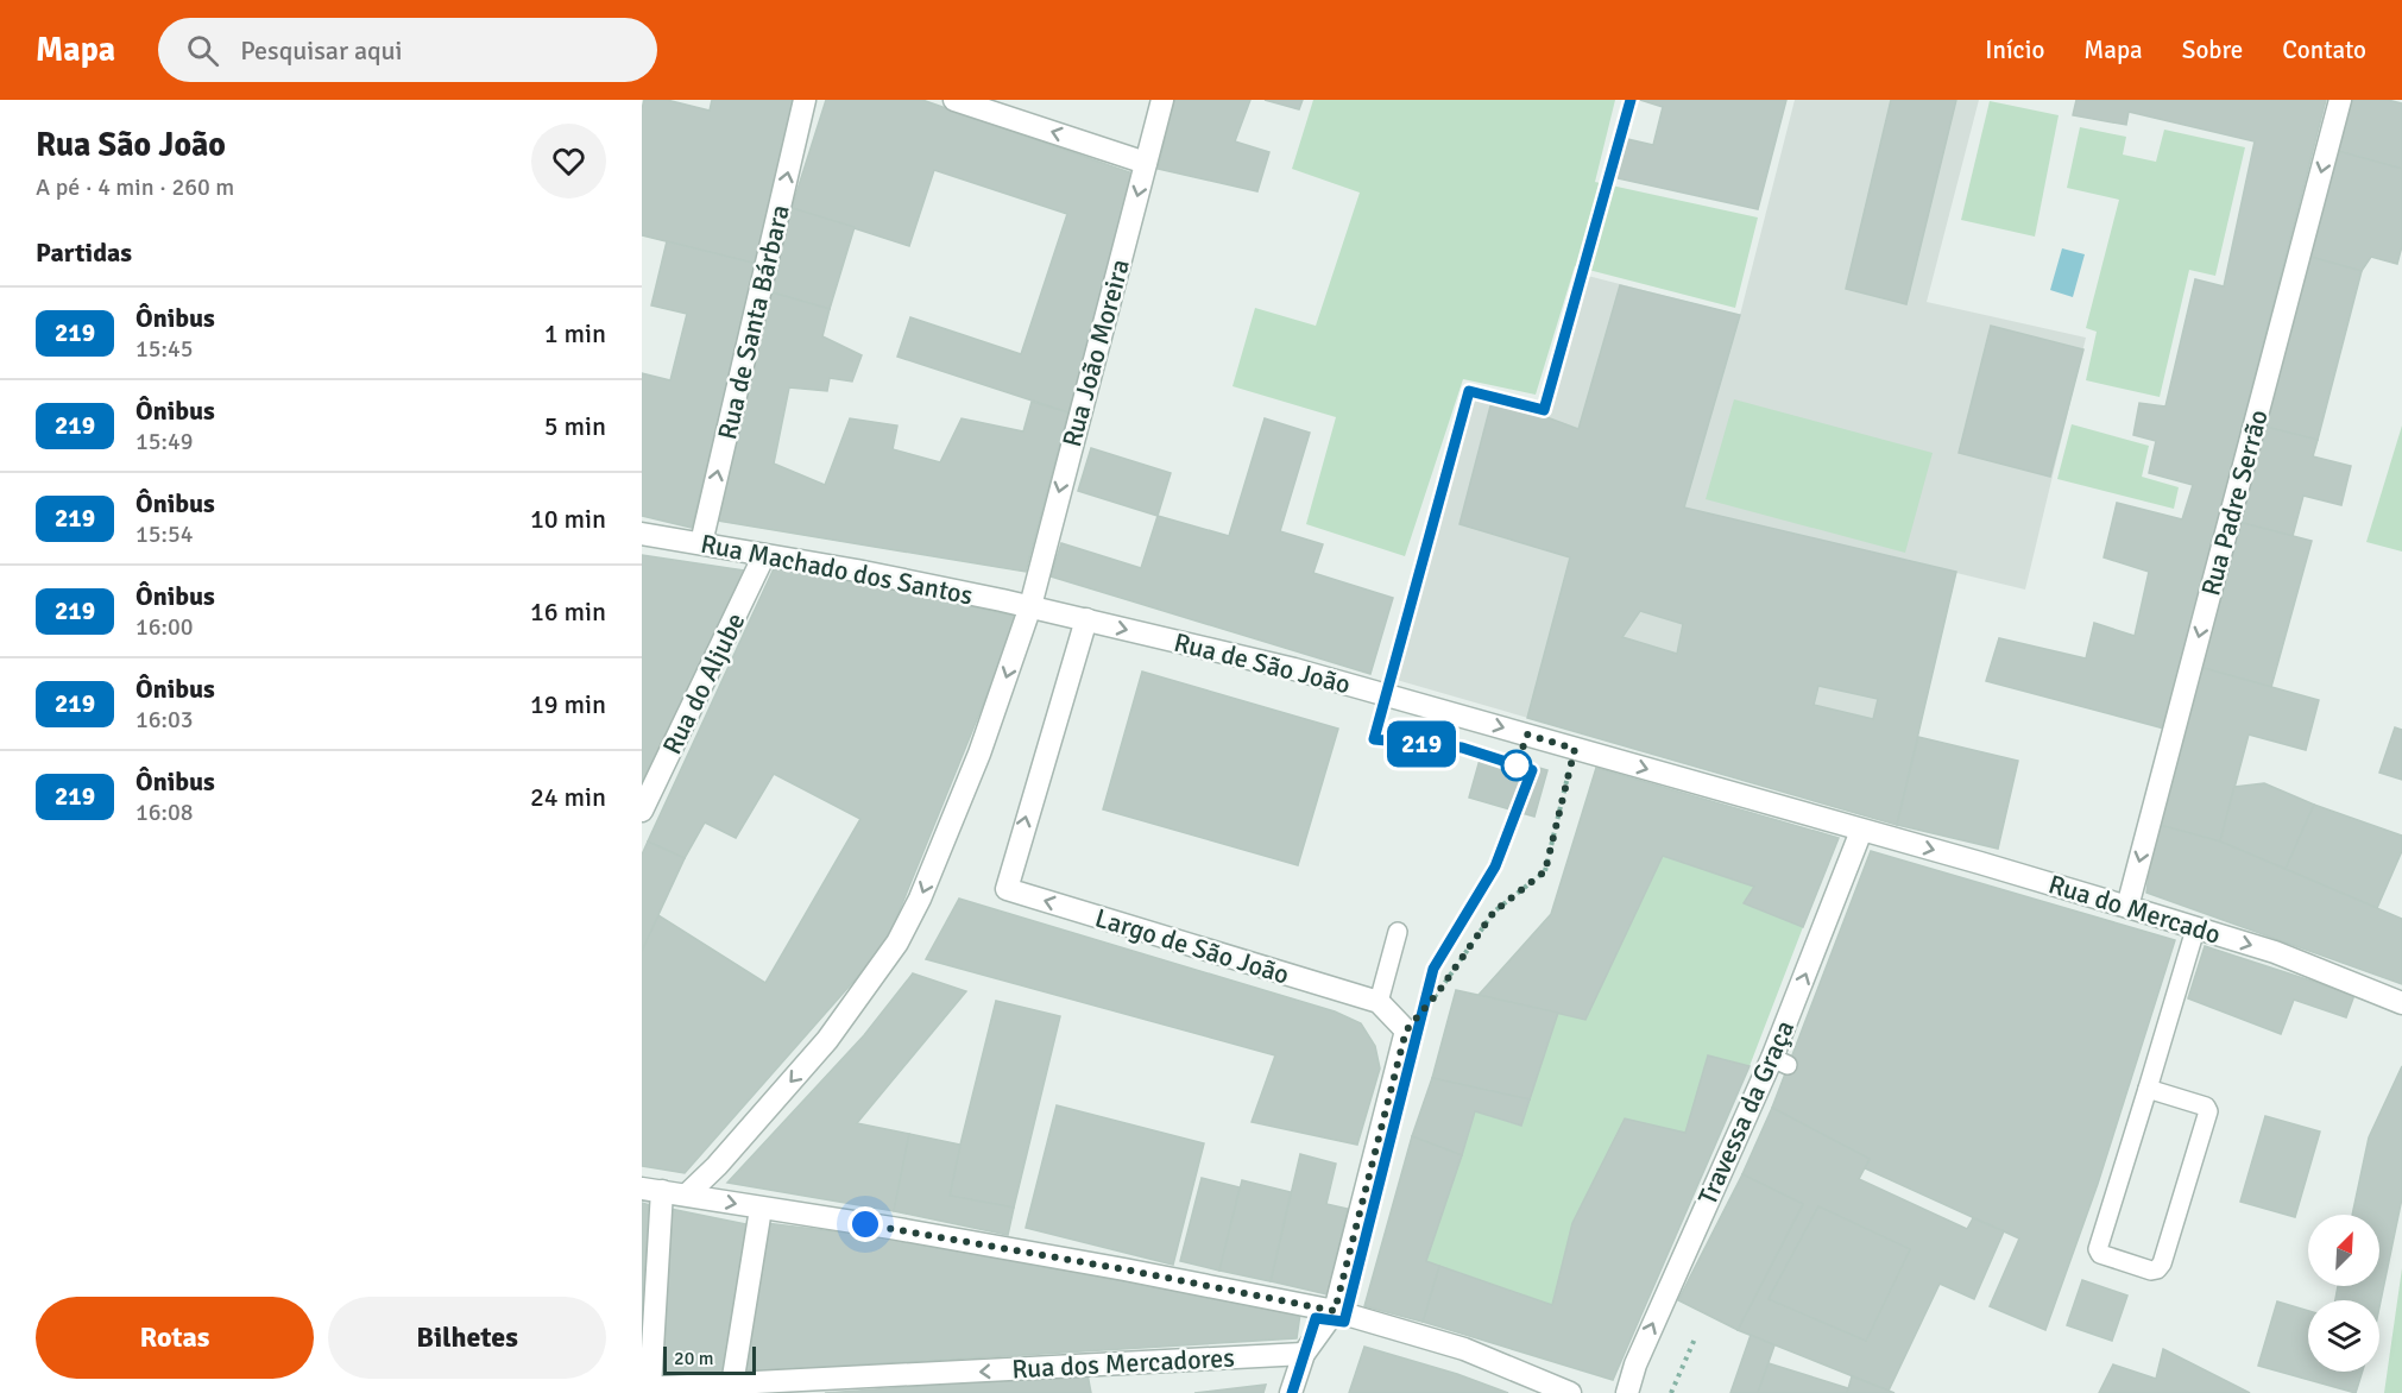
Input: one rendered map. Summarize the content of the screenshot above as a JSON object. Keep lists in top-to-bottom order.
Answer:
{
  "streets": {
    "street": [
      "Rua de Santa Bárbara",
      "Rua João Moreira",
      "Rua Padre Serrão",
      "Rua Machado dos Santos",
      "Rua de São João",
      "Rua do Aljube",
      "Rua do Mercado",
      "Largo de São João",
      "Travessa da Graça",
      "Rua dos Mercadores"
    ]
  },
  "crossings": [
    ["Rua de Santa Bárbara", "Rua Machado dos Santos"],
    ["Rua João Moreira", "Rua Machado dos Santos"],
    ["Rua João Moreira", "Rua de São João"],
    ["Rua Padre Serrão", "Rua do Mercado"],
    ["Rua Machado dos Santos", "Rua de São João"],
    ["Rua Machado dos Santos", "Rua do Aljube"],
    ["Rua de São João", "Rua do Mercado"],
    ["Rua de São João", "Largo de São João"],
    ["Rua de São João", "Travessa da Graça"],
    ["Rua do Mercado", "Travessa da Graça"]
  ],
  "one_way": [
    "Rua de Santa Bárbara",
    "Rua João Moreira",
    "Rua Padre Serrão",
    "Rua de São João",
    "Rua do Mercado",
    "Travessa da Graça"
  ],
  "lines": ["bus line 219"],
  "scale_bar": "20 m",
  "north": "top right",
  "page": {
    "header": "Mapa",
    "search": "Pesquisar aqui",
    "nav": [
      "Início",
      "Mapa",
      "Sobre",
      "Contato"
    ],
    "heading": [
      ["Rua São João", "A pé · 4 min · 260 m"],
      "Partidas"
    ],
    "on_map": "219",
    "list": [
      {
        "mark": "219",
        "name": "Ônibus",
        "note": "15:45",
        "value": "1 min"
      },
      {
        "mark": "219",
        "name": "Ônibus",
        "note": "15:49",
        "value": "5 min"
      },
      {
        "mark": "219",
        "name": "Ônibus",
        "note": "15:54",
        "value": "10 min"
      },
      {
        "mark": "219",
        "name": "Ônibus",
        "note": "16:00",
        "value": "16 min"
      },
      {
        "mark": "219",
        "name": "Ônibus",
        "note": "16:03",
        "value": "19 min"
      },
      {
        "mark": "219",
        "name": "Ônibus",
        "note": "16:08",
        "value": "24 min"
      }
    ],
    "buttons": ["Rotas", "Bilhetes"],
    "scale": "20 m"
  }
}
